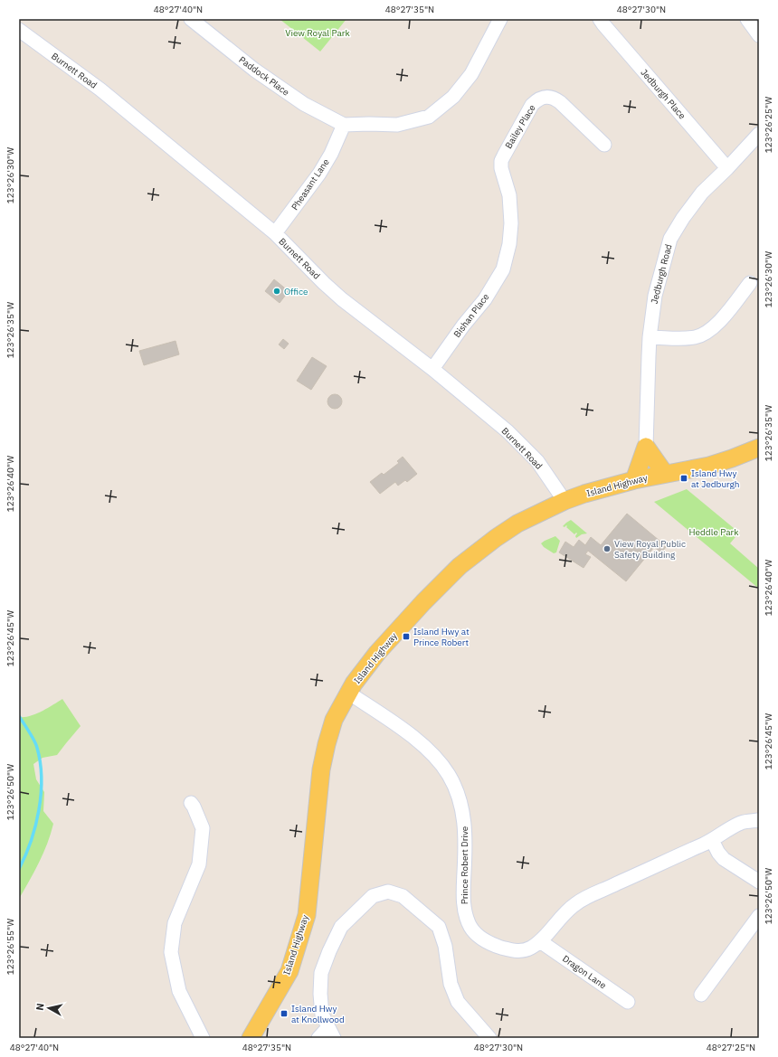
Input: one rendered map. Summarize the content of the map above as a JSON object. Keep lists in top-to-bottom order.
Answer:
{
  "streets": {
    "main road": ["Island Highway"],
    "street": [
      "Burnett Road",
      "Paddock Place",
      "Jedburgh Place",
      "Bailey Place",
      "Pheasant Lane",
      "Jedburgh Road",
      "Bishan Place",
      "Prince Robert Drive",
      "Dragon Lane"
    ]
  },
  "crossings": [
    ["Burnett Road", "Pheasant Lane"],
    ["Burnett Road", "Bishan Place"],
    ["Burnett Road", "Island Highway"],
    ["Paddock Place", "Pheasant Lane"],
    ["Jedburgh Place", "Jedburgh Road"],
    ["Bailey Place", "Bishan Place"],
    ["Island Highway", "Prince Robert Drive"],
    ["Prince Robert Drive", "Dragon Lane"]
  ],
  "parks": ["View Royal Park", "Heddle Park"],
  "places": {
    "other": ["Office", "View Royal Public Safety Building"],
    "transit": ["Island Hwy at Jedburgh", "Island Hwy at Prince Robert", "Island Hwy at Knollwood"]
  },
  "north": "left",
  "coordinates": [
    "48°27'40\"N",
    "48°27'35\"N",
    "48°27'30\"N",
    "123°26'25\"W",
    "123°26'30\"W",
    "123°26'35\"W",
    "123°26'40\"W",
    "123°26'45\"W",
    "123°26'50\"W",
    "123°26'55\"W",
    "48°27'25\"N"
  ]
}
